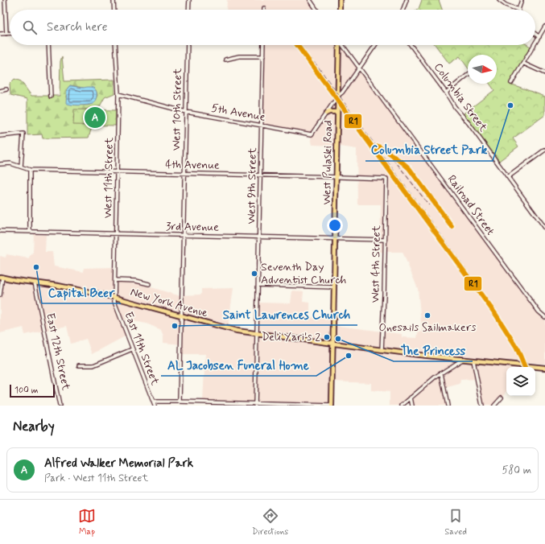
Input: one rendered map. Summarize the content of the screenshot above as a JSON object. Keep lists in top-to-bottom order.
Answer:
{
  "streets": {
    "main road": ["West Pulaski Road", "New York Avenue"],
    "street": [
      "Columbia Street",
      "West 10th Street",
      "5th Avenue",
      "4th Avenue",
      "West 11th Street",
      "West 9th Street",
      "Railroad Street",
      "3rd Avenue",
      "West 4th Street",
      "East 11th Street",
      "East 12th Street"
    ]
  },
  "crossings": [
    ["West 10th Street", "5th Avenue"],
    ["West 10th Street", "4th Avenue"],
    ["West 10th Street", "3rd Avenue"],
    ["West 10th Street", "New York Avenue"],
    ["5th Avenue", "West Pulaski Road"],
    ["5th Avenue", "West 11th Street"],
    ["5th Avenue", "West 9th Street"],
    ["5th Avenue", "Railroad Street"],
    ["West Pulaski Road", "4th Avenue"],
    ["West Pulaski Road", "3rd Avenue"],
    ["West Pulaski Road", "New York Avenue"],
    ["4th Avenue", "West 11th Street"],
    ["4th Avenue", "West 9th Street"],
    ["4th Avenue", "West 4th Street"],
    ["West 11th Street", "3rd Avenue"],
    ["West 11th Street", "New York Avenue"],
    ["West 11th Street", "East 11th Street"],
    ["West 9th Street", "3rd Avenue"],
    ["West 9th Street", "New York Avenue"],
    ["3rd Avenue", "West 4th Street"],
    ["West 4th Street", "New York Avenue"],
    ["New York Avenue", "East 11th Street"],
    ["New York Avenue", "East 12th Street"]
  ],
  "places": [
    "Columbia Street Park",
    "Capital Beer",
    "Seventh Day Adventist Church",
    "Onesails Sailmakers",
    "Saint Lawrences Church",
    "Deli Yari's 2",
    "The Princess",
    "AL Jacobsen Funeral Home"
  ],
  "lines": ["transit line R1"],
  "scale_bar": "100 m",
  "north": "right",
  "page": {
    "search": "Search here",
    "pins": "A",
    "scale": "100 m",
    "heading": "Nearby",
    "list": [
      {
        "mark": "A",
        "name": "Alfred Walker Memorial Park",
        "note": "Park · West 11th Street",
        "value": "580 m"
      }
    ],
    "nav": ["Map", "Directions", "Saved"]
  }
}
